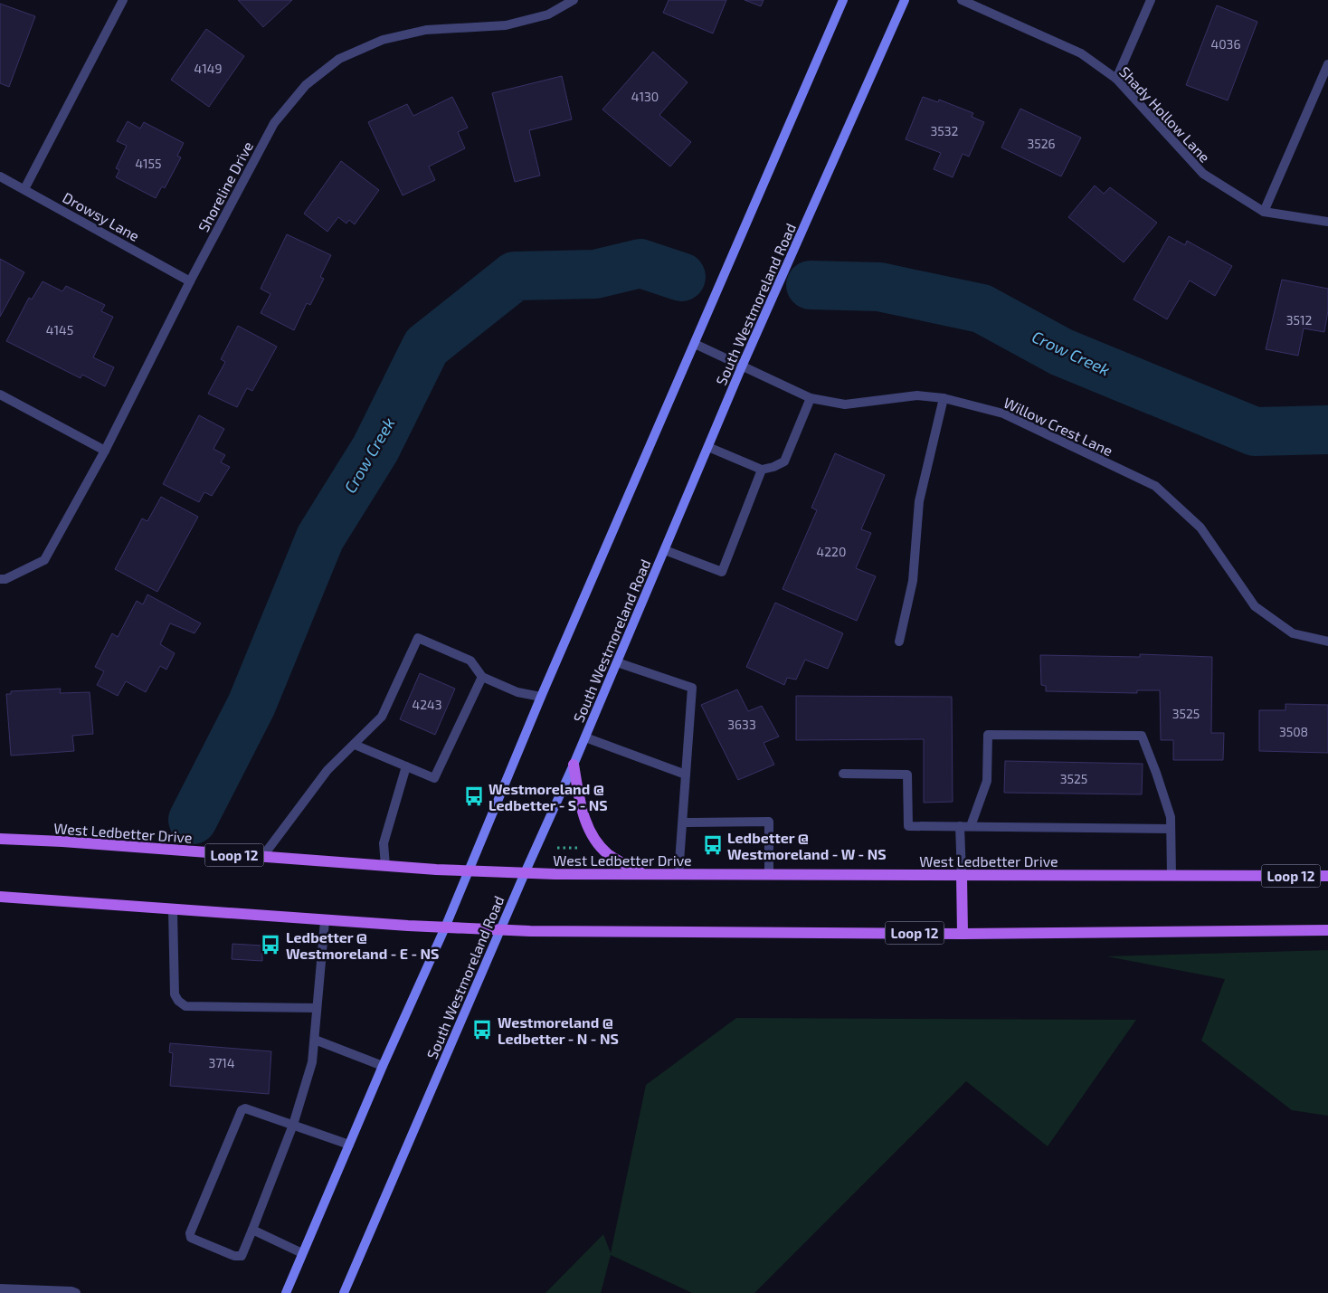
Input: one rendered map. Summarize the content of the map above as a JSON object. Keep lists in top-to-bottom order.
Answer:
{
  "streets": {
    "main road": ["South Westmoreland Road", "West Ledbetter Drive", "Loop 12"],
    "street": [
      "Shady Hollow Lane",
      "Shoreline Drive",
      "Drowsy Lane",
      "Willow Crest Lane"
    ]
  },
  "crossings": [
    ["Shoreline Drive", "Drowsy Lane"],
    ["South Westmoreland Road", "Willow Crest Lane"],
    ["South Westmoreland Road", "West Ledbetter Drive"],
    ["South Westmoreland Road", "Loop 12"]
  ],
  "water": ["Crow Creek"],
  "places": {
    "bus stop": [
      "Westmoreland @ Ledbetter - S - NS",
      "Ledbetter @ Westmoreland - W - NS",
      "Ledbetter @ Westmoreland - E - NS",
      "Westmoreland @ Ledbetter - N - NS"
    ]
  },
  "house_numbers": [
    "4036",
    "4149",
    "4130",
    "3532",
    "3526",
    "4155",
    "3512",
    "4145",
    "4220",
    "4243",
    "3525",
    "3633",
    "3508",
    "3525",
    "3714"
  ]
}
